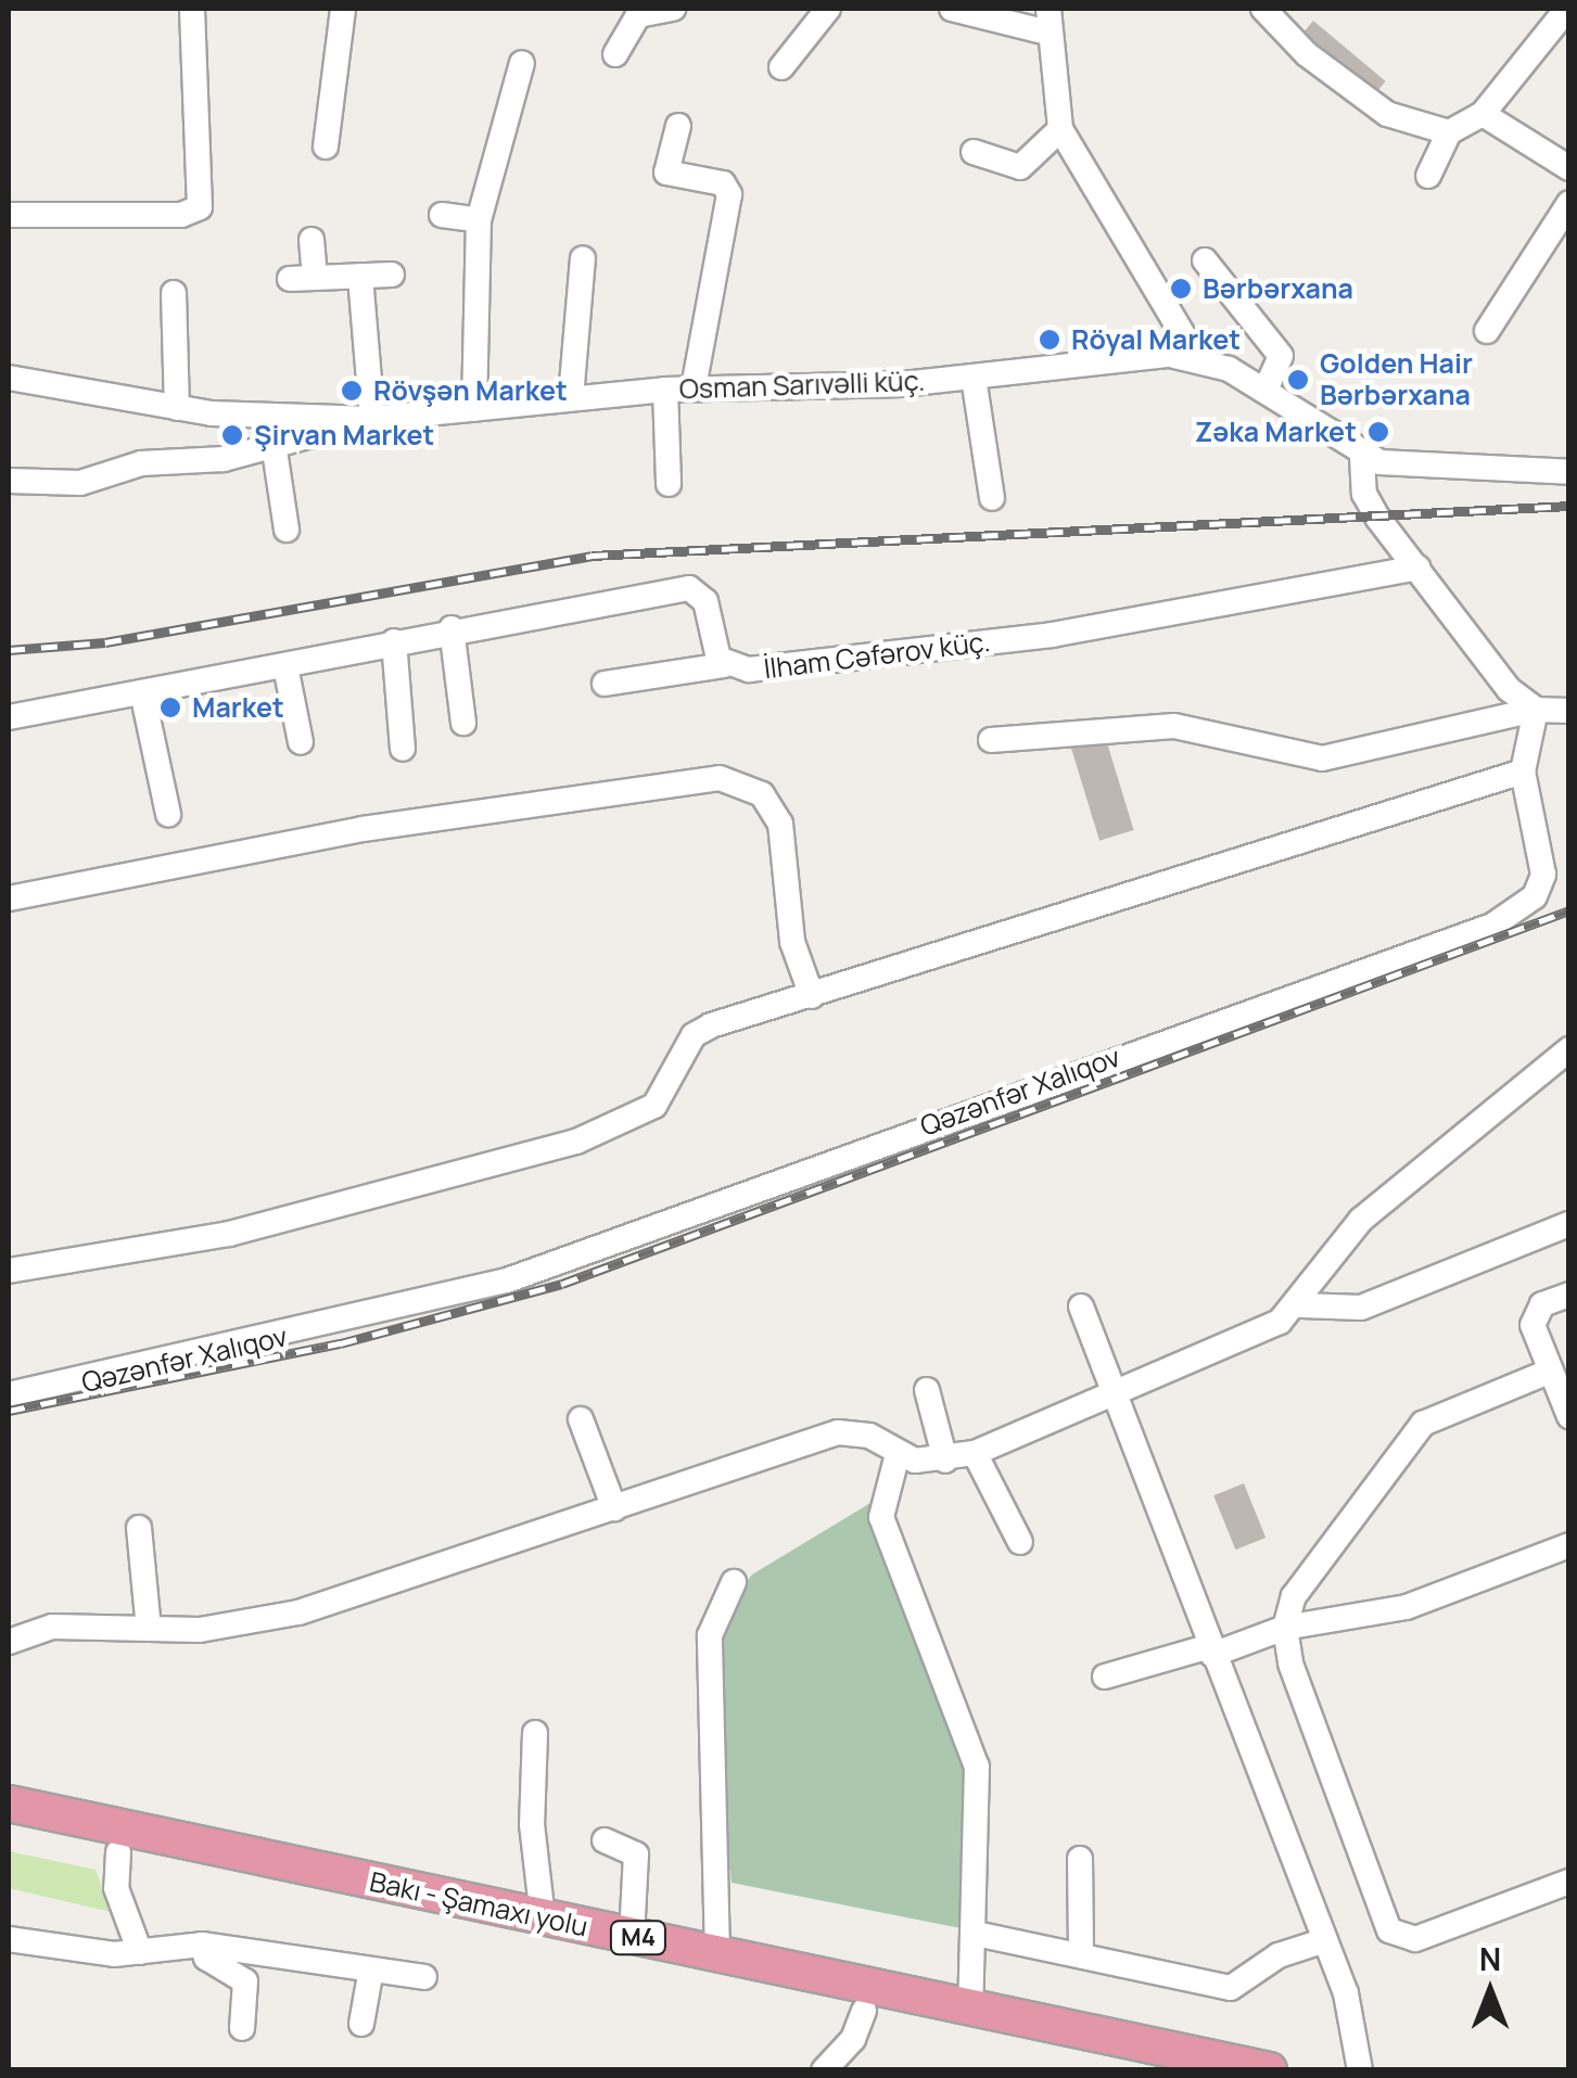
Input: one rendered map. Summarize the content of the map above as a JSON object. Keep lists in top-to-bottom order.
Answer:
{
  "streets": {
    "highway": ["Bakı - Şamaxı yolu", "M4"],
    "street": ["Osman Sarıvəlli küç.", "İlham Cəfərov küç.", "Qəzənfər Xalıqov"]
  },
  "places": [
    "Bərbərxana",
    "Röyal Market",
    "Golden Hair Bərbərxana",
    "Rövşən Market",
    "Zəka Market",
    "Şirvan Market",
    "Market"
  ],
  "north": "top"
}
